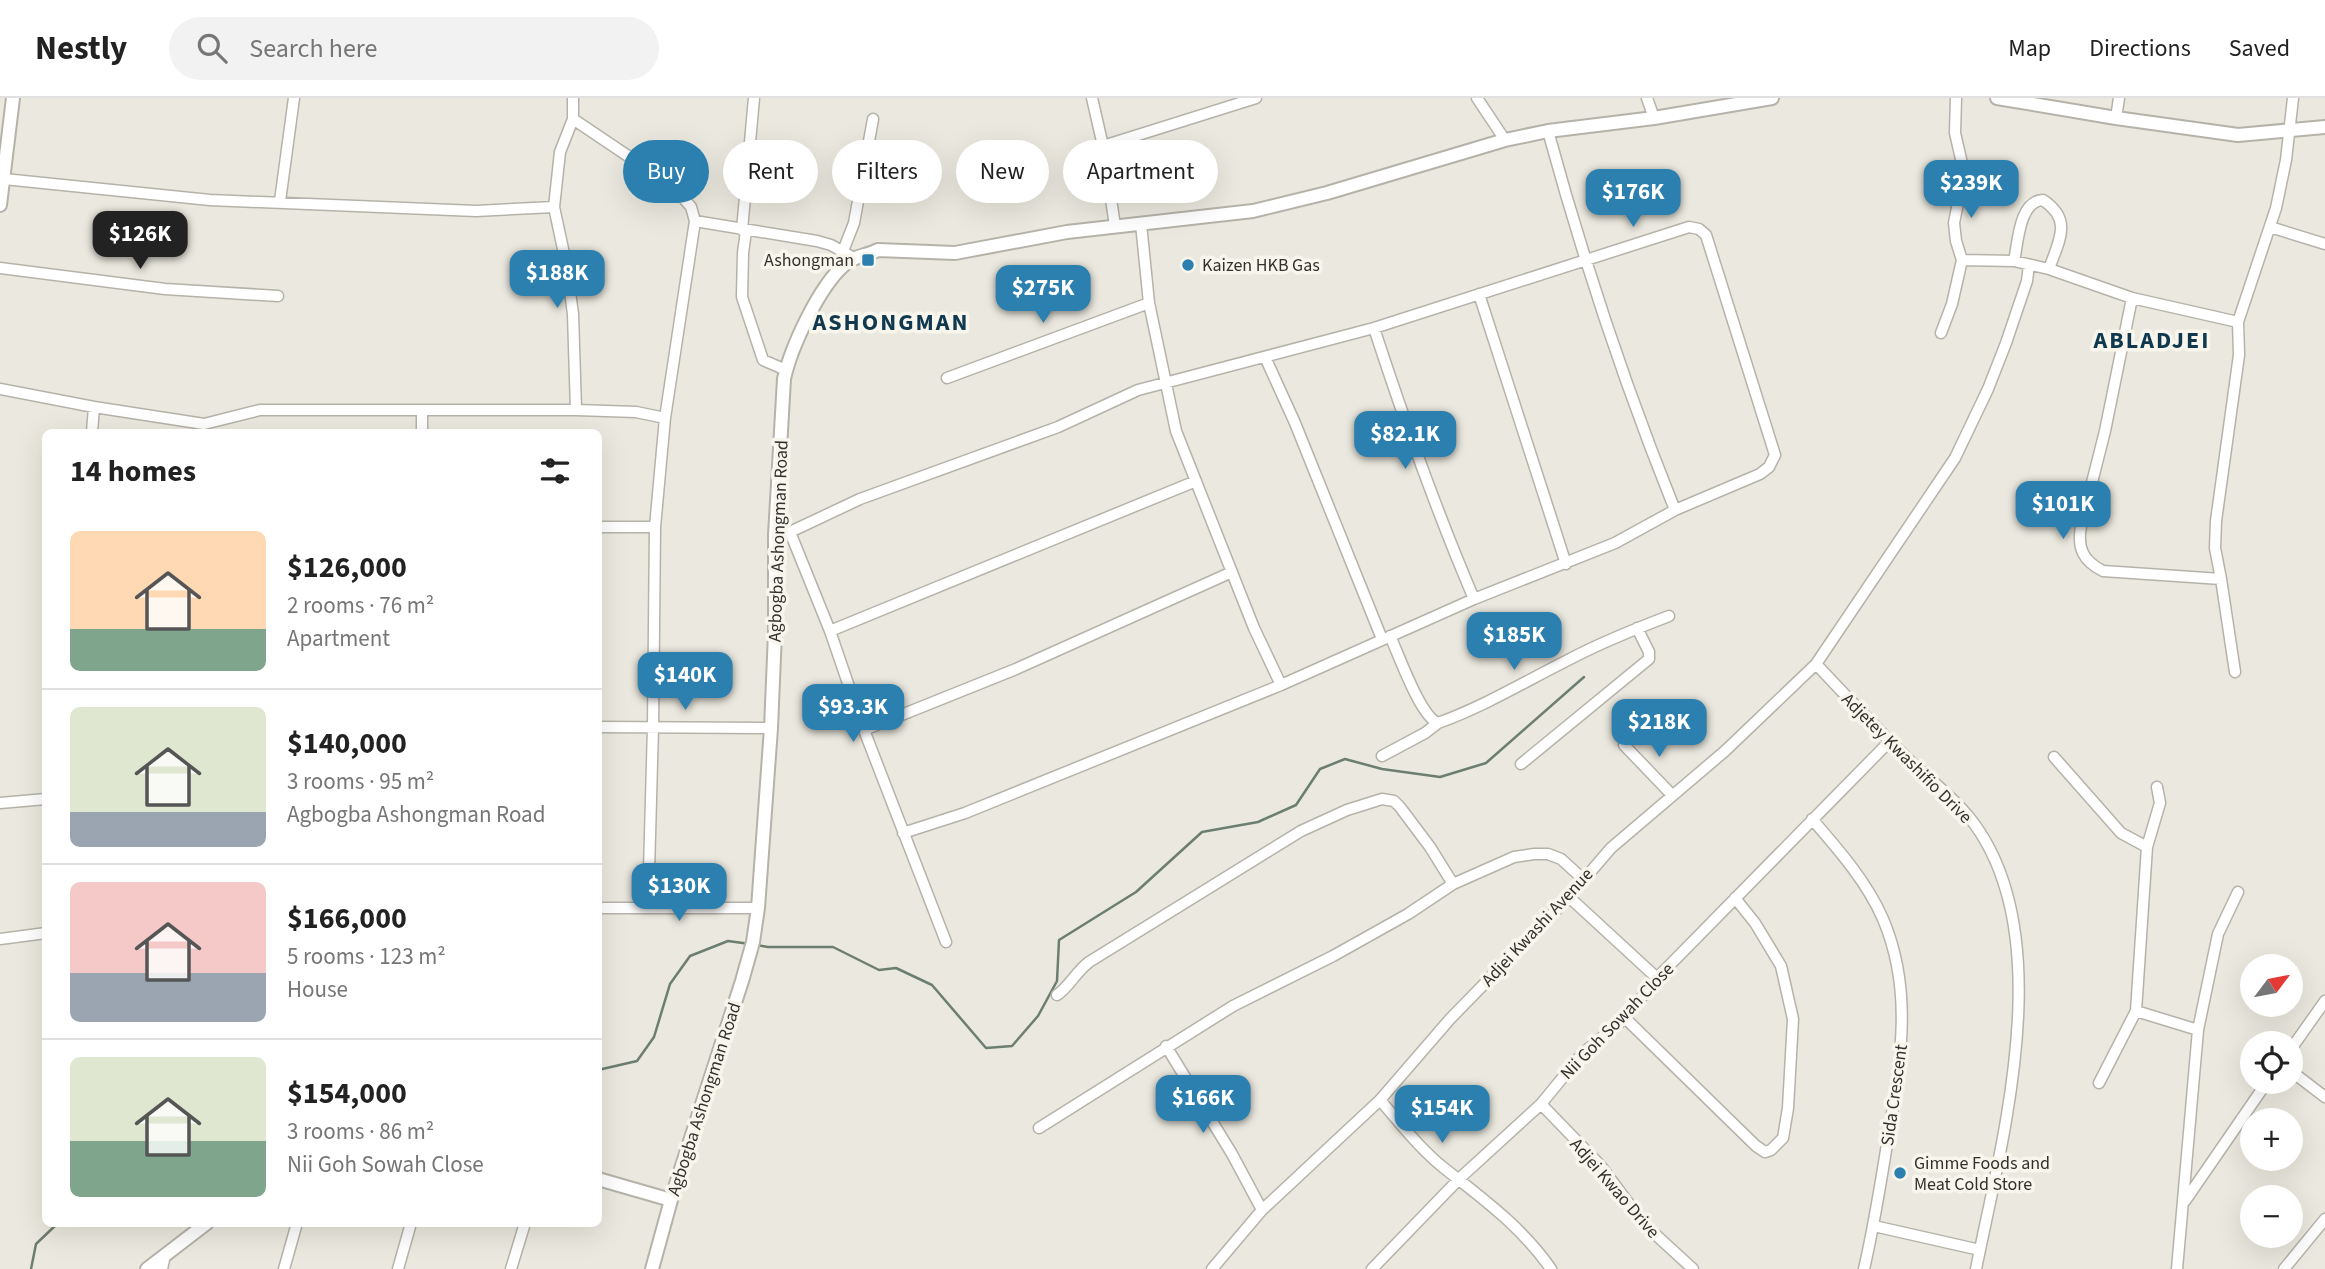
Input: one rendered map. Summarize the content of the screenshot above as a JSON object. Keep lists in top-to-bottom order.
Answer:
{
  "streets": {
    "street": [
      "Agbogba Ashongman Road",
      "Adjetey Kwashifio Drive",
      "Adjei Kwashi Avenue",
      "Nii Goh Sowah Close",
      "Sida Crescent",
      "Adjei Kwao Drive"
    ]
  },
  "crossings": [
    ["Adjetey Kwashifio Drive", "Adjei Kwashi Avenue"],
    ["Adjetey Kwashifio Drive", "Nii Goh Sowah Close"],
    ["Nii Goh Sowah Close", "Sida Crescent"],
    ["Nii Goh Sowah Close", "Adjei Kwao Drive"]
  ],
  "districts": ["ASHONGMAN", "ABLADJEI"],
  "places": {
    "transit": ["Ashongman"],
    "other": ["Kaizen HKB Gas", "Gimme Foods and Meat Cold Store"]
  },
  "north": "top right",
  "page": {
    "header": "Nestly",
    "search": "Search here",
    "nav": ["Map", "Directions", "Saved"],
    "chip": [
      "Buy",
      "Rent",
      "Filters",
      "New",
      "Apartment"
    ],
    "price": [
      "$239K",
      "$176K",
      "$126K",
      "$188K",
      "$275K",
      "$82.1K",
      "$101K",
      "$185K",
      "$140K",
      "$93.3K",
      "$218K",
      "$130K",
      "$166K",
      "$154K"
    ],
    "heading": "14 homes",
    "list": [
      {
        "name": "$126,000",
        "note": "2 rooms · 76 m² · Apartment"
      },
      {
        "name": "$140,000",
        "note": "3 rooms · 95 m² · Agbogba Ashongman Road"
      },
      {
        "name": "$166,000",
        "note": "5 rooms · 123 m² · House"
      },
      {
        "name": "$154,000",
        "note": "3 rooms · 86 m² · Nii Goh Sowah Close"
      }
    ],
    "map_buttons": ["+", "−"]
  }
}
